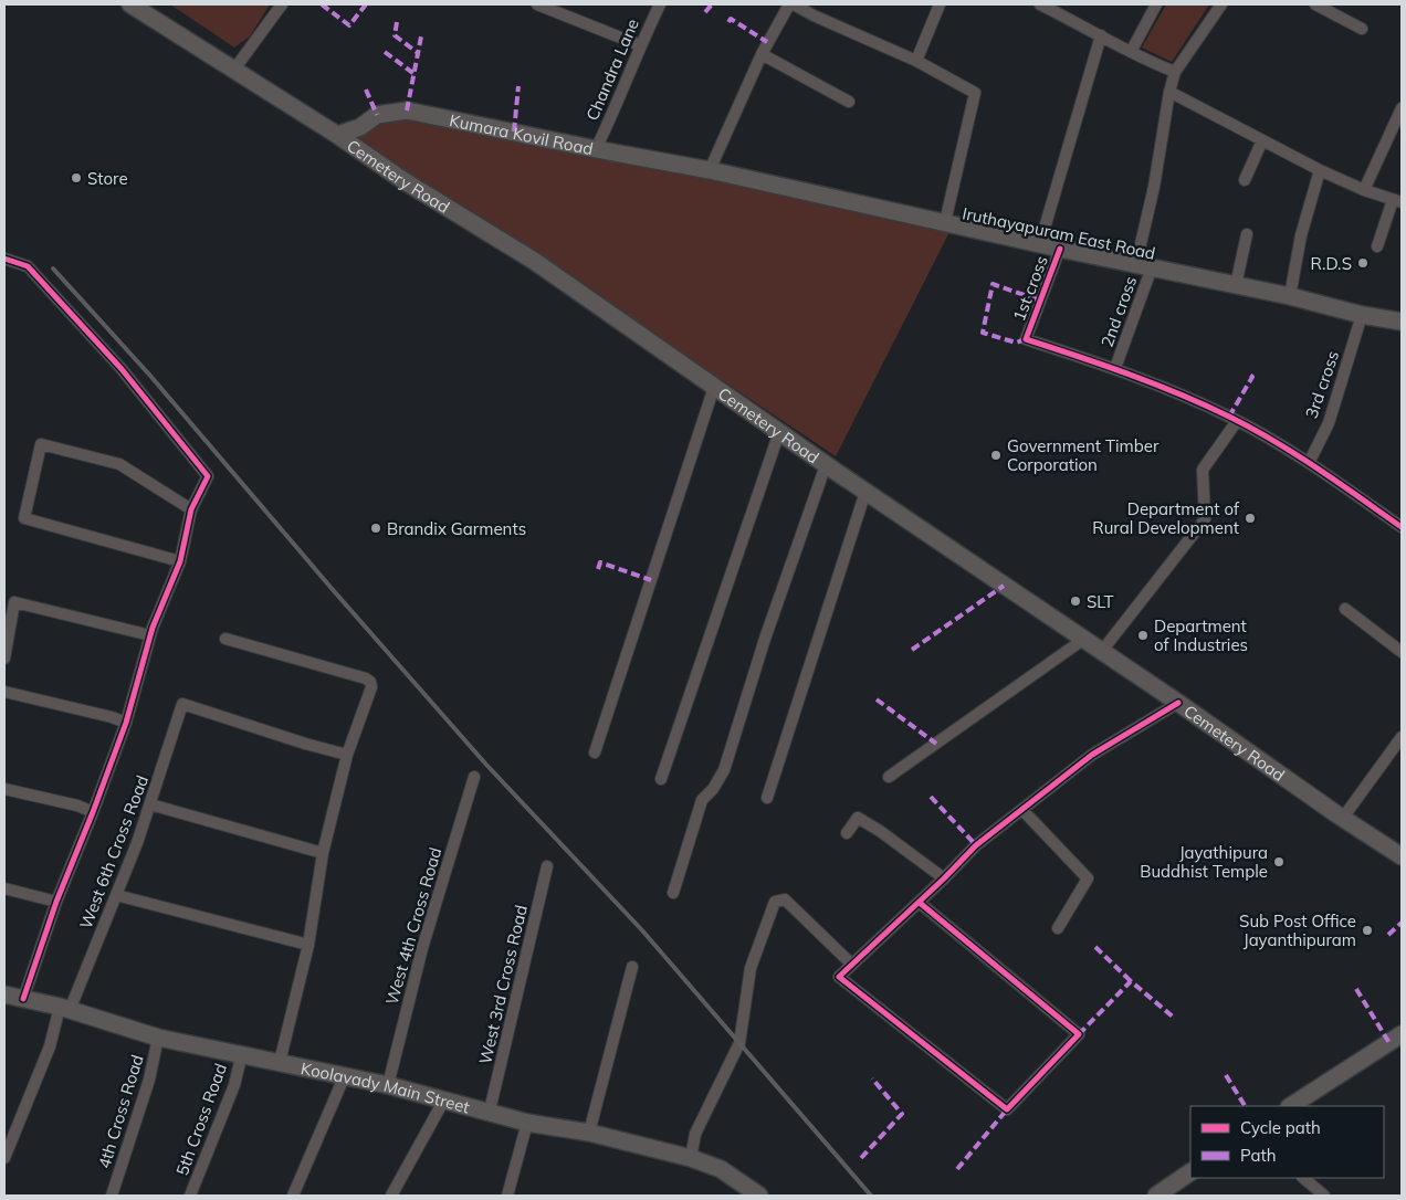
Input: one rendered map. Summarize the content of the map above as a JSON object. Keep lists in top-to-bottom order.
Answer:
{
  "streets": {
    "main road": [
      "Kumara Kovil Road",
      "Cemetery Road",
      "Iruthayapuram East Road",
      "Koolavady Main Street"
    ],
    "street": [
      "Chandra Lane",
      "1st cross",
      "2nd cross",
      "3rd cross",
      "West 6th Cross Road",
      "West 4th Cross Road",
      "West 3rd Cross Road",
      "4th Cross Road",
      "5th Cross Road"
    ]
  },
  "crossings": [
    ["Chandra Lane", "Kumara Kovil Road"],
    ["Kumara Kovil Road", "Cemetery Road"],
    ["Kumara Kovil Road", "Iruthayapuram East Road"],
    ["Iruthayapuram East Road", "1st cross"],
    ["Iruthayapuram East Road", "2nd cross"],
    ["Iruthayapuram East Road", "3rd cross"],
    ["1st cross", "2nd cross"],
    ["West 6th Cross Road", "Koolavady Main Street"],
    ["West 4th Cross Road", "Koolavady Main Street"],
    ["West 3rd Cross Road", "Koolavady Main Street"],
    ["Koolavady Main Street", "4th Cross Road"],
    ["Koolavady Main Street", "5th Cross Road"]
  ],
  "places": [
    "Store",
    "R.D.S",
    "Government Timber Corporation",
    "Department of Rural Development",
    "Brandix Garments",
    "SLT",
    "Department of Industries",
    "Jayathipura Buddhist Temple",
    "Sub Post Office Jayanthipuram"
  ],
  "legend": ["Cycle path", "Path"]
}
